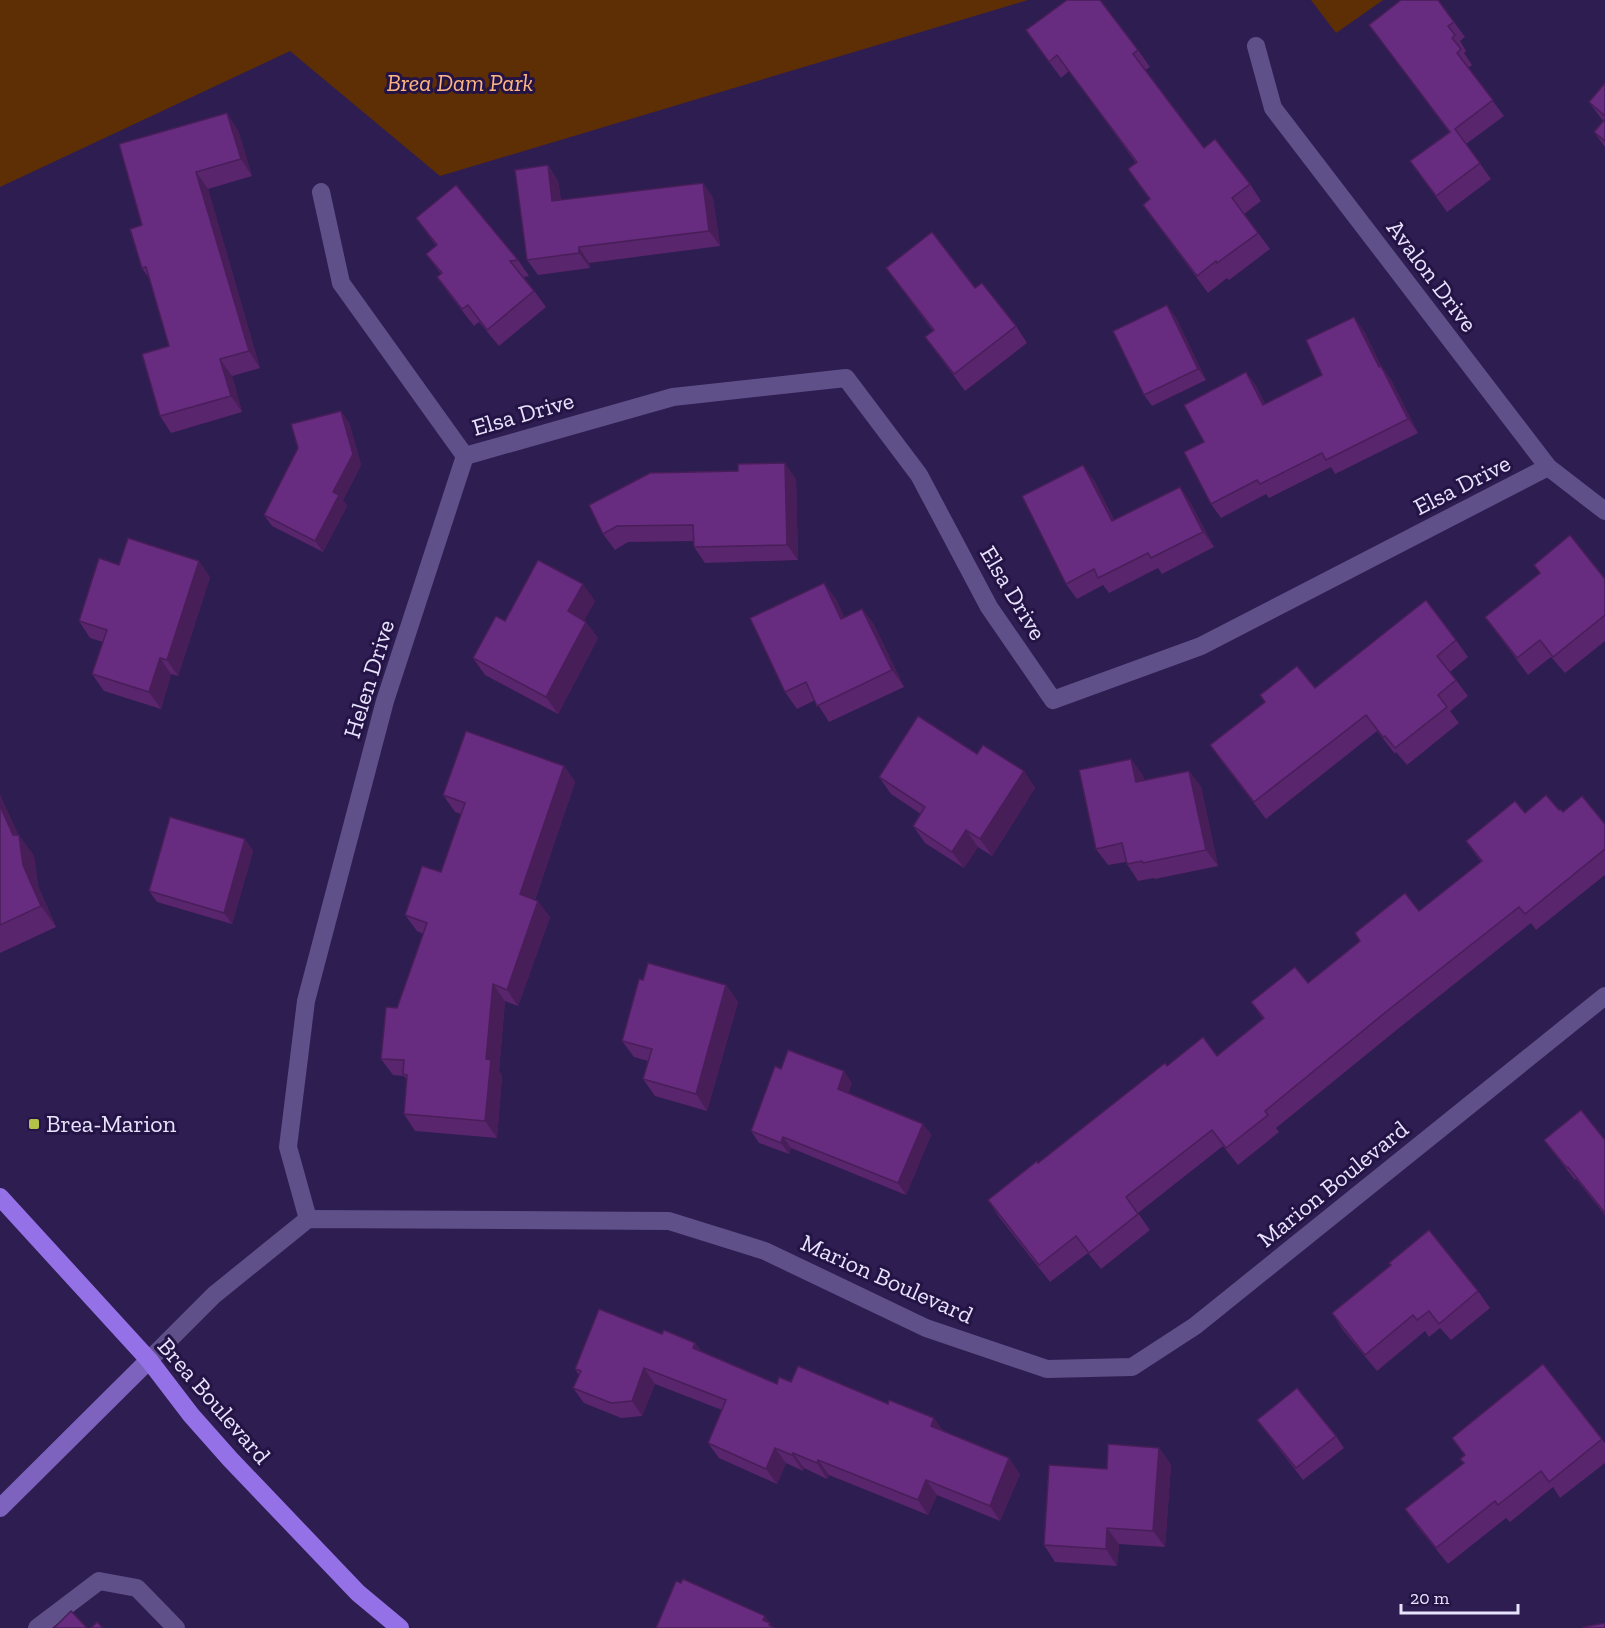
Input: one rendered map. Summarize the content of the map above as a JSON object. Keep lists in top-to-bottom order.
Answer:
{
  "streets": {
    "main road": ["Brea Boulevard"],
    "street": [
      "Avalon Drive",
      "Elsa Drive",
      "Helen Drive",
      "Marion Boulevard"
    ]
  },
  "crossings": [
    ["Avalon Drive", "Elsa Drive"],
    ["Elsa Drive", "Helen Drive"],
    ["Helen Drive", "Marion Boulevard"]
  ],
  "parks": ["Brea Dam Park"],
  "places": {
    "transit": ["Brea-Marion"]
  },
  "scale_bar": "20 m"
}
